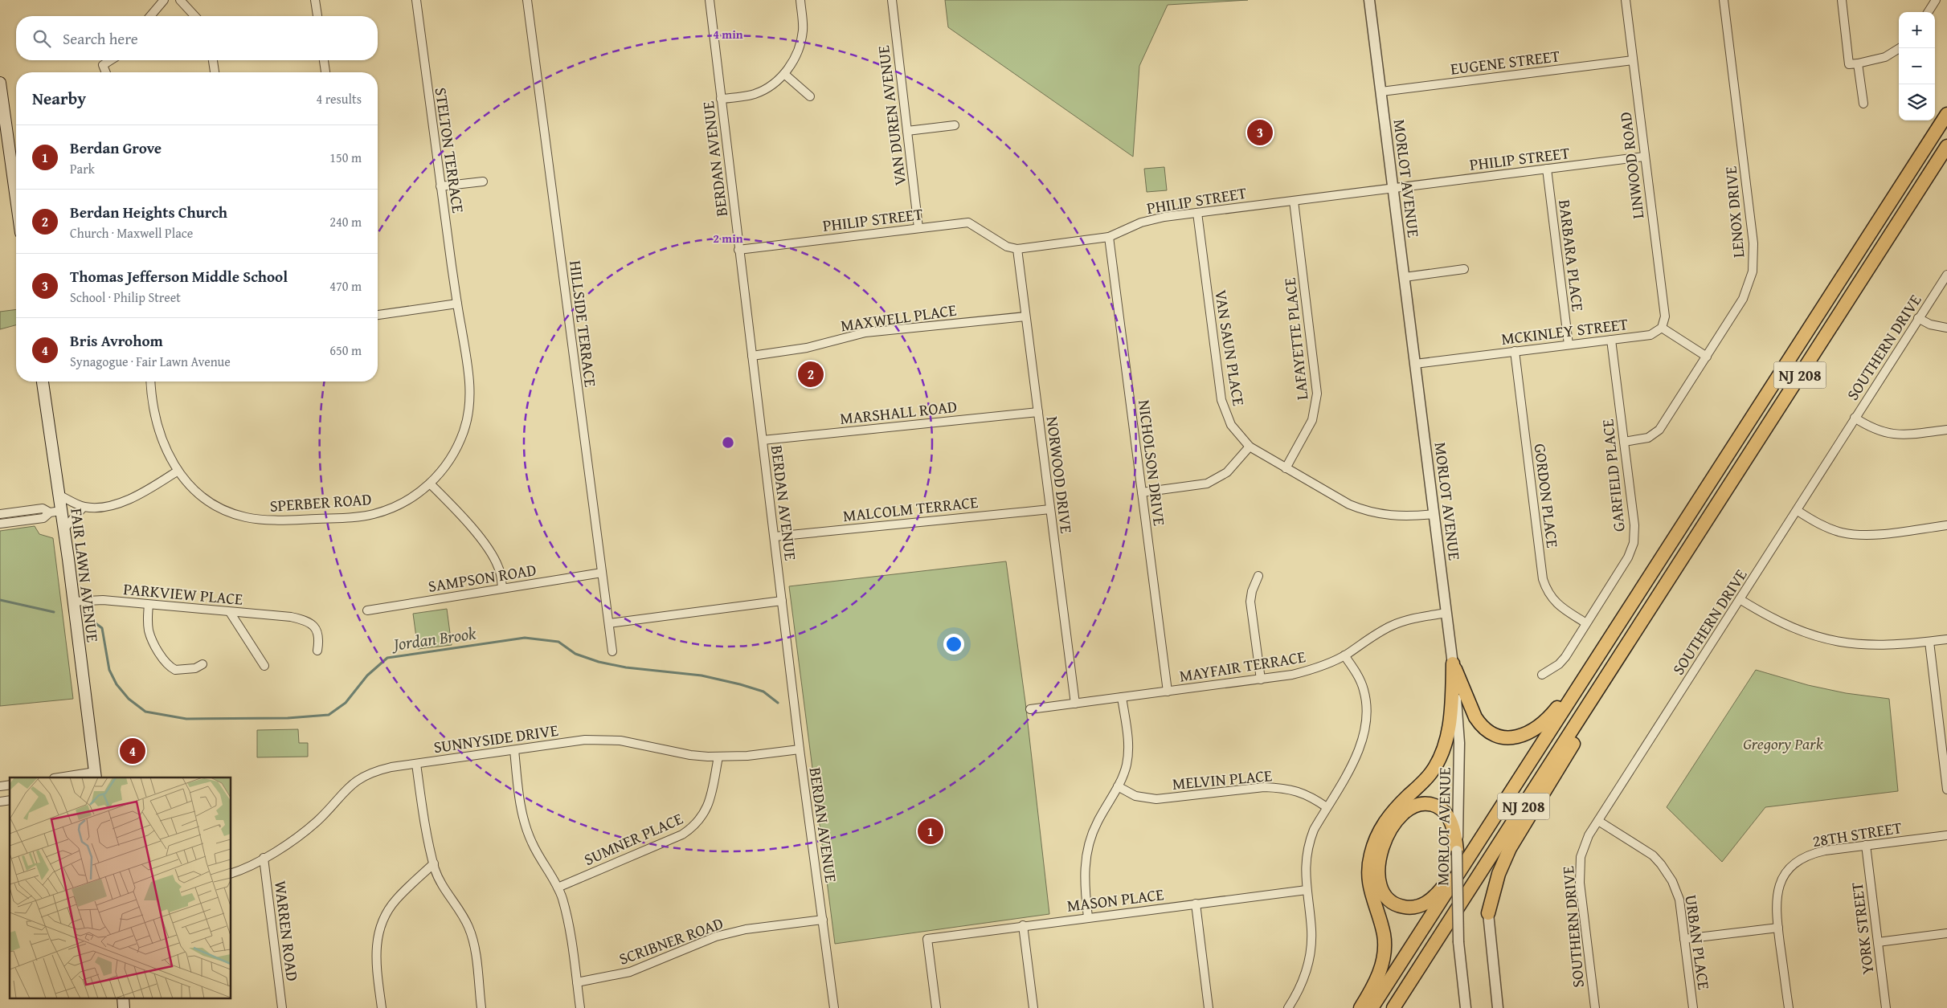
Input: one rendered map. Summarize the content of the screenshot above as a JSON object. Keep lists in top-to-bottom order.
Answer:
{
  "streets": {
    "highway": ["NJ 208"],
    "main road": ["FAIR LAWN AVENUE"],
    "street": [
      "EUGENE STREET",
      "VAN DUREN AVENUE",
      "STELTON TERRACE",
      "PHILIP STREET",
      "BERDAN AVENUE",
      "LINWOOD ROAD",
      "MORLOT AVENUE",
      "LENOX DRIVE",
      "BARBARA PLACE",
      "MAXWELL PLACE",
      "HILLSIDE TERRACE",
      "MCKINLEY STREET",
      "LAFAYETTE PLACE",
      "SOUTHERN DRIVE",
      "VAN SAUN PLACE",
      "MARSHALL ROAD",
      "NICHOLSON DRIVE",
      "NORWOOD DRIVE",
      "GARFIELD PLACE",
      "GORDON PLACE",
      "SPERBER ROAD",
      "MALCOLM TERRACE",
      "SAMPSON ROAD",
      "PARKVIEW PLACE",
      "MAYFAIR TERRACE",
      "SUNNYSIDE DRIVE",
      "MELVIN PLACE",
      "28TH STREET",
      "SUMNER PLACE",
      "MASON PLACE",
      "YORK STREET",
      "WARREN ROAD",
      "SCRIBNER ROAD",
      "URBAN PLACE"
    ]
  },
  "crossings": [
    ["EUGENE STREET", "LINWOOD ROAD"],
    ["EUGENE STREET", "MORLOT AVENUE"],
    ["VAN DUREN AVENUE", "PHILIP STREET"],
    ["STELTON TERRACE", "SPERBER ROAD"],
    ["PHILIP STREET", "BERDAN AVENUE"],
    ["PHILIP STREET", "LINWOOD ROAD"],
    ["PHILIP STREET", "MORLOT AVENUE"],
    ["PHILIP STREET", "BARBARA PLACE"],
    ["PHILIP STREET", "LAFAYETTE PLACE"],
    ["PHILIP STREET", "VAN SAUN PLACE"],
    ["PHILIP STREET", "NICHOLSON DRIVE"],
    ["PHILIP STREET", "NORWOOD DRIVE"],
    ["BERDAN AVENUE", "MAXWELL PLACE"],
    ["BERDAN AVENUE", "MARSHALL ROAD"],
    ["BERDAN AVENUE", "MALCOLM TERRACE"],
    ["BERDAN AVENUE", "SUNNYSIDE DRIVE"],
    ["BERDAN AVENUE", "SCRIBNER ROAD"],
    ["LINWOOD ROAD", "MCKINLEY STREET"],
    ["MORLOT AVENUE", "MCKINLEY STREET"],
    ["MORLOT AVENUE", "VAN SAUN PLACE"],
    ["MORLOT AVENUE", "MAYFAIR TERRACE"],
    ["LENOX DRIVE", "GARFIELD PLACE"],
    ["BARBARA PLACE", "MCKINLEY STREET"],
    ["MAXWELL PLACE", "NORWOOD DRIVE"],
    ["HILLSIDE TERRACE", "SAMPSON ROAD"],
    ["MCKINLEY STREET", "GARFIELD PLACE"],
    ["MCKINLEY STREET", "GORDON PLACE"],
    ["LAFAYETTE PLACE", "VAN SAUN PLACE"],
    ["SOUTHERN DRIVE", "URBAN PLACE"],
    ["MARSHALL ROAD", "NORWOOD DRIVE"],
    ["NICHOLSON DRIVE", "MAYFAIR TERRACE"],
    ["NORWOOD DRIVE", "MALCOLM TERRACE"],
    ["NORWOOD DRIVE", "MAYFAIR TERRACE"],
    ["GARFIELD PLACE", "GORDON PLACE"],
    ["FAIR LAWN AVENUE", "PARKVIEW PLACE"],
    ["SUNNYSIDE DRIVE", "SUMNER PLACE"],
    ["SUNNYSIDE DRIVE", "WARREN ROAD"],
    ["28TH STREET", "YORK STREET"]
  ],
  "water": ["Jordan Brook"],
  "parks": ["Gregory Park"],
  "page": {
    "map_buttons": ["+", "−"],
    "search": "Search here",
    "heading": ["Nearby", "4 results"],
    "pins": [
      "3",
      "2",
      "4",
      "1"
    ],
    "list": [
      {
        "mark": "1",
        "name": "Berdan Grove",
        "note": "Park",
        "value": "150 m"
      },
      {
        "mark": "2",
        "name": "Berdan Heights Church",
        "note": "Church · Maxwell Place",
        "value": "240 m"
      },
      {
        "mark": "3",
        "name": "Thomas Jefferson Middle School",
        "note": "School · Philip Street",
        "value": "470 m"
      },
      {
        "mark": "4",
        "name": "Bris Avrohom",
        "note": "Synagogue · Fair Lawn Avenue",
        "value": "650 m"
      }
    ]
  },
  "rings": ["4 min", "2 min"]
}
